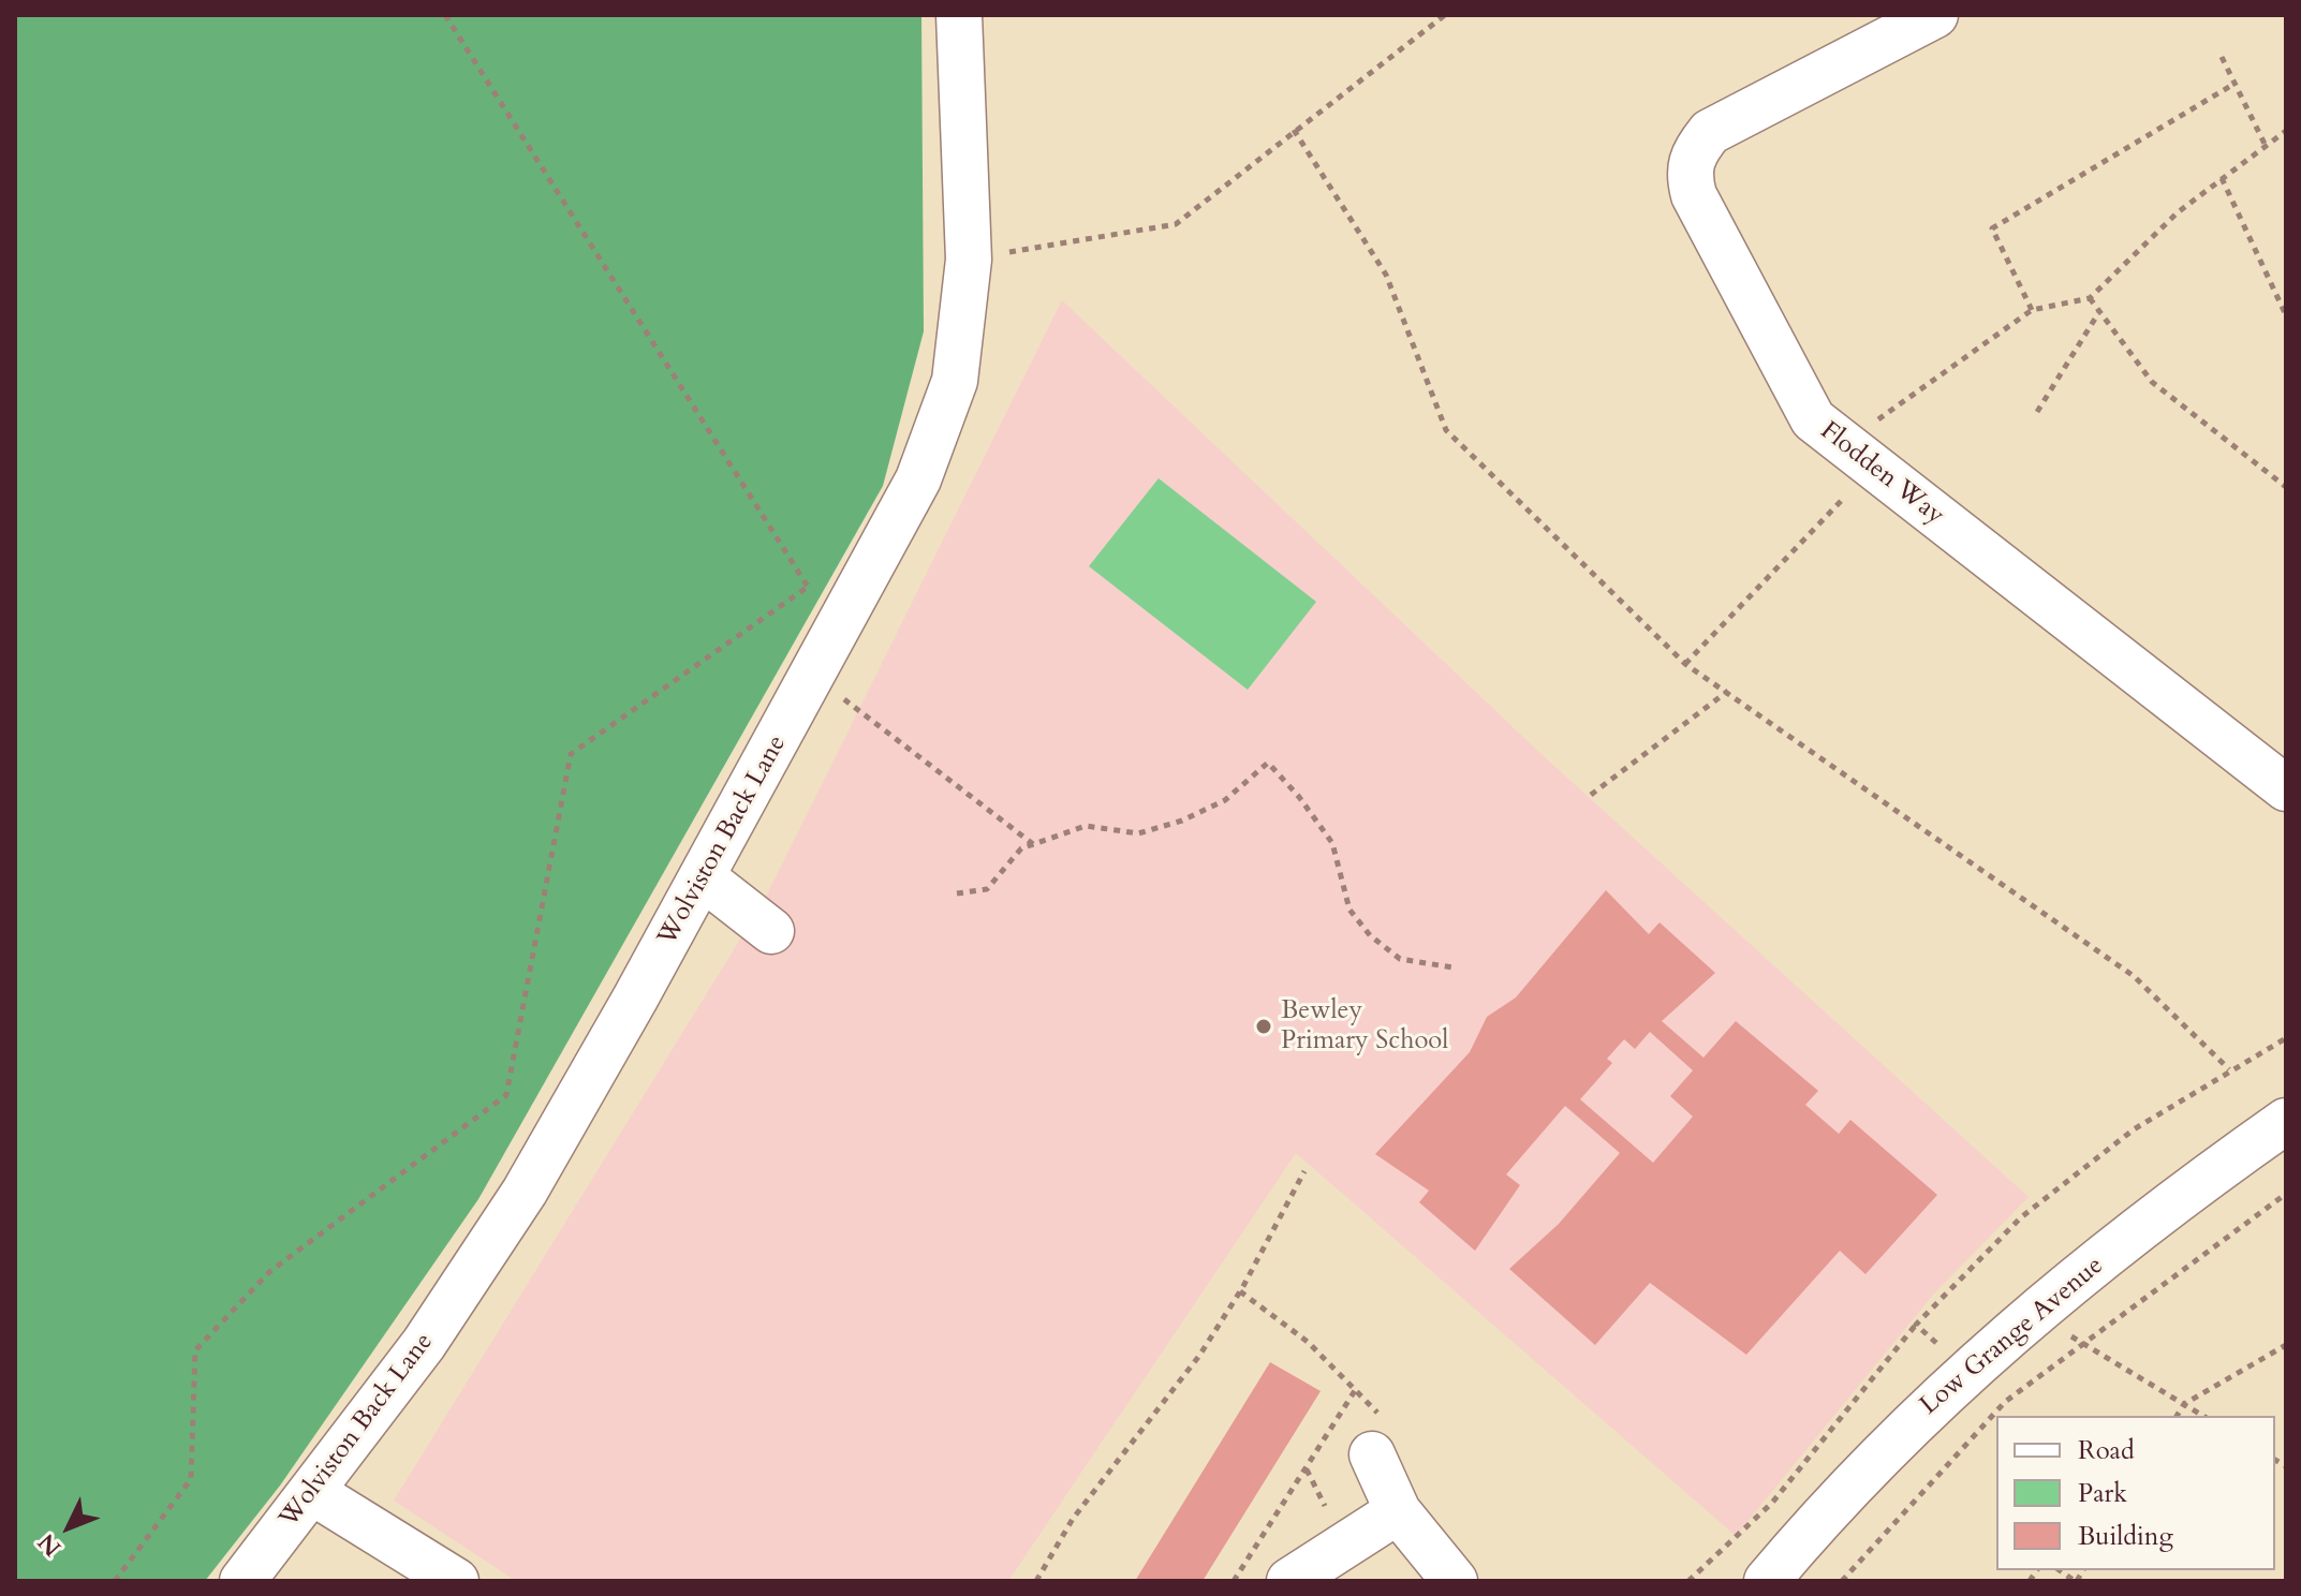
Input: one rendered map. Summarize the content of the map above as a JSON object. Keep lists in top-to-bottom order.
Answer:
{
  "streets": {
    "street": ["Flodden Way", "Wolviston Back Lane", "Low Grange Avenue"]
  },
  "places": ["Bewley Primary School"],
  "legend": ["Road", "Park", "Building"],
  "north": "bottom left"
}
